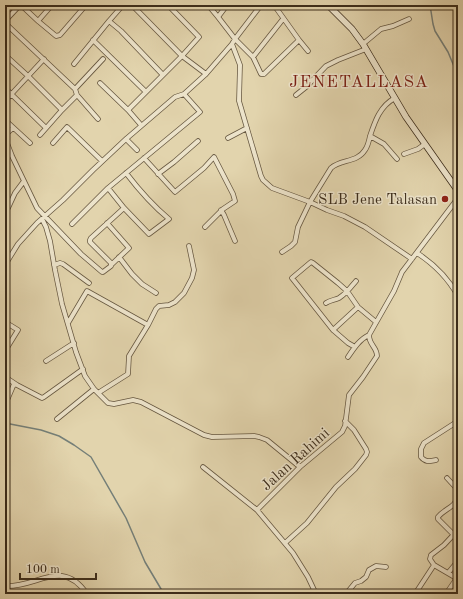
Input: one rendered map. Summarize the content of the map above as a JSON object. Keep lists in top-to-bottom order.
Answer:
{
  "streets": {
    "street": ["Jalan Rahimi"]
  },
  "districts": ["JENETALLASA"],
  "places": ["SLB Jene Talasan"],
  "scale_bar": "100 m"
}
